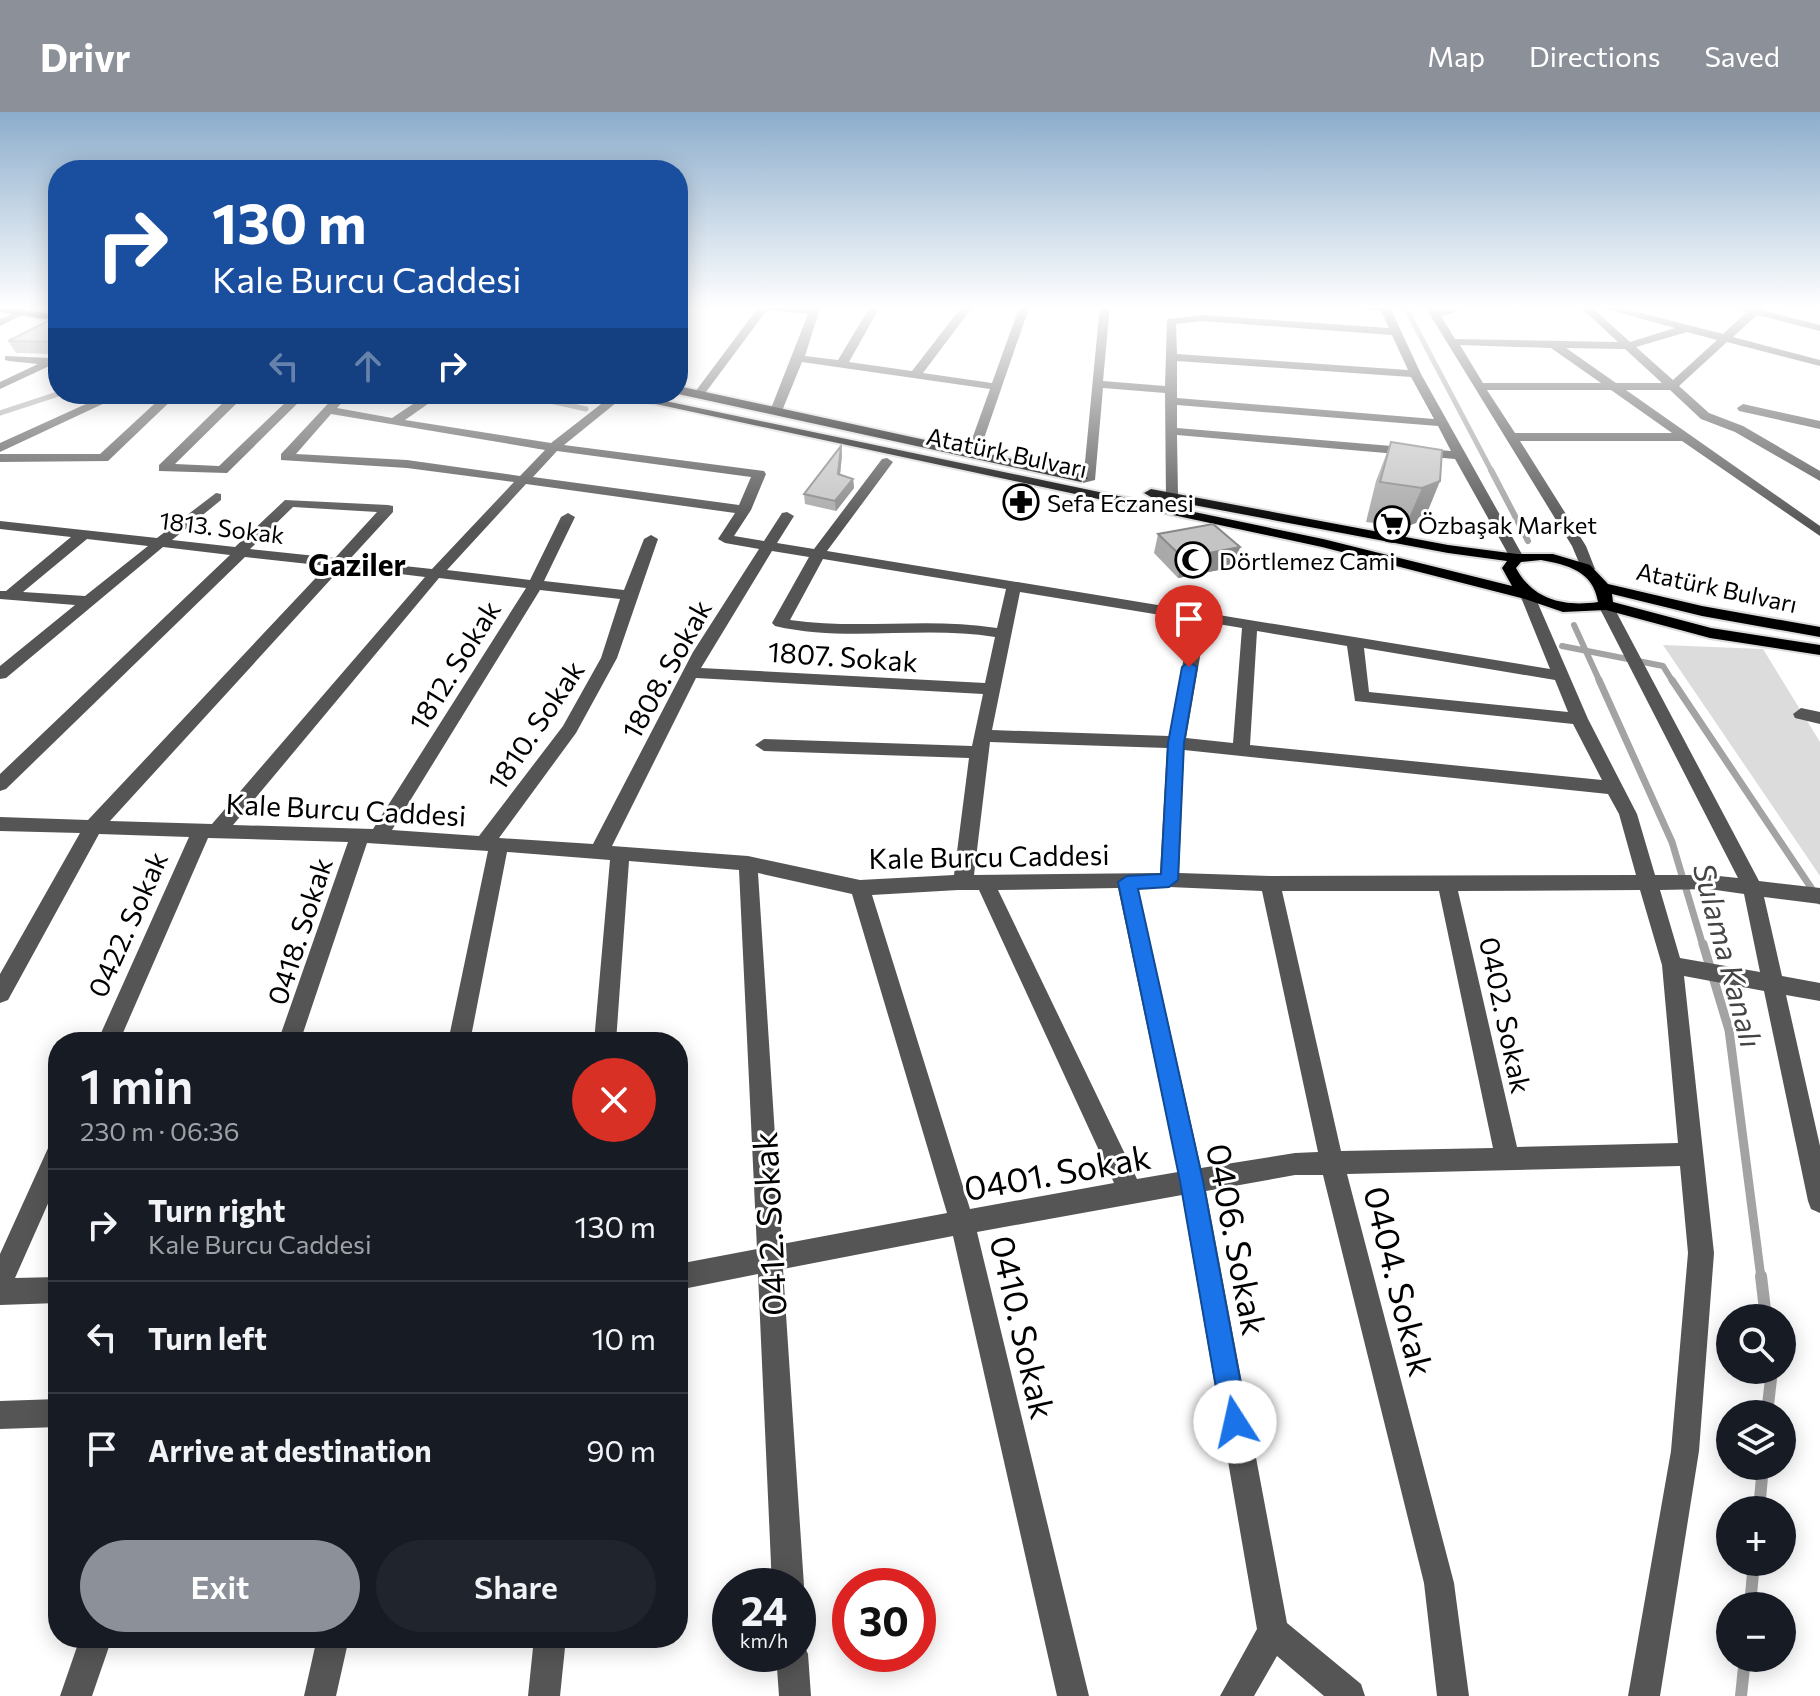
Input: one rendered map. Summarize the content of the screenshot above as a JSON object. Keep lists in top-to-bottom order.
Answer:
{
  "streets": {
    "main road": ["Atatürk Bulvarı"],
    "street": [
      "1813. Sokak",
      "1807. Sokak",
      "1812. Sokak",
      "1808. Sokak",
      "1810. Sokak",
      "Kale Burcu Caddesi",
      "0422. Sokak",
      "0418. Sokak",
      "0402. Sokak",
      "0401. Sokak",
      "0412. Sokak",
      "0406. Sokak",
      "0404. Sokak",
      "0410. Sokak"
    ]
  },
  "crossings": [
    ["1813. Sokak", "1812. Sokak"],
    ["1813. Sokak", "1810. Sokak"],
    ["1813. Sokak", "0422. Sokak"],
    ["1807. Sokak", "1808. Sokak"],
    ["1812. Sokak", "Kale Burcu Caddesi"],
    ["1812. Sokak", "0418. Sokak"],
    ["1808. Sokak", "Kale Burcu Caddesi"],
    ["1810. Sokak", "Kale Burcu Caddesi"],
    ["Kale Burcu Caddesi", "0422. Sokak"],
    ["Kale Burcu Caddesi", "0418. Sokak"],
    ["Kale Burcu Caddesi", "0402. Sokak"],
    ["Kale Burcu Caddesi", "0412. Sokak"],
    ["Kale Burcu Caddesi", "0406. Sokak"],
    ["Kale Burcu Caddesi", "0404. Sokak"],
    ["Kale Burcu Caddesi", "0410. Sokak"],
    ["0402. Sokak", "0401. Sokak"],
    ["0401. Sokak", "0412. Sokak"],
    ["0401. Sokak", "0406. Sokak"],
    ["0401. Sokak", "0404. Sokak"],
    ["0401. Sokak", "0410. Sokak"]
  ],
  "districts": ["Gaziler"],
  "water": ["Sulama Kanalı"],
  "places": {
    "pharmacy": ["Sefa Eczanesi"],
    "supermarket": ["Özbaşak Market"],
    "mosque": ["Dörtlemez Cami"]
  },
  "page": {
    "header": "Drivr",
    "nav": ["Map", "Directions", "Saved"],
    "turn": ["130 m", "Kale Burcu Caddesi"],
    "heading": ["1 min", "230 m · 06:36"],
    "list": [
      {
        "name": "Turn right",
        "note": "Kale Burcu Caddesi",
        "value": "130 m"
      },
      {
        "name": "Turn left",
        "value": "10 m"
      },
      {
        "name": "Arrive at destination",
        "value": "90 m"
      }
    ],
    "map_buttons": ["+", "−"],
    "buttons": ["Exit", "Share"],
    "speed": "24 km/h",
    "limit": "30"
  }
}
